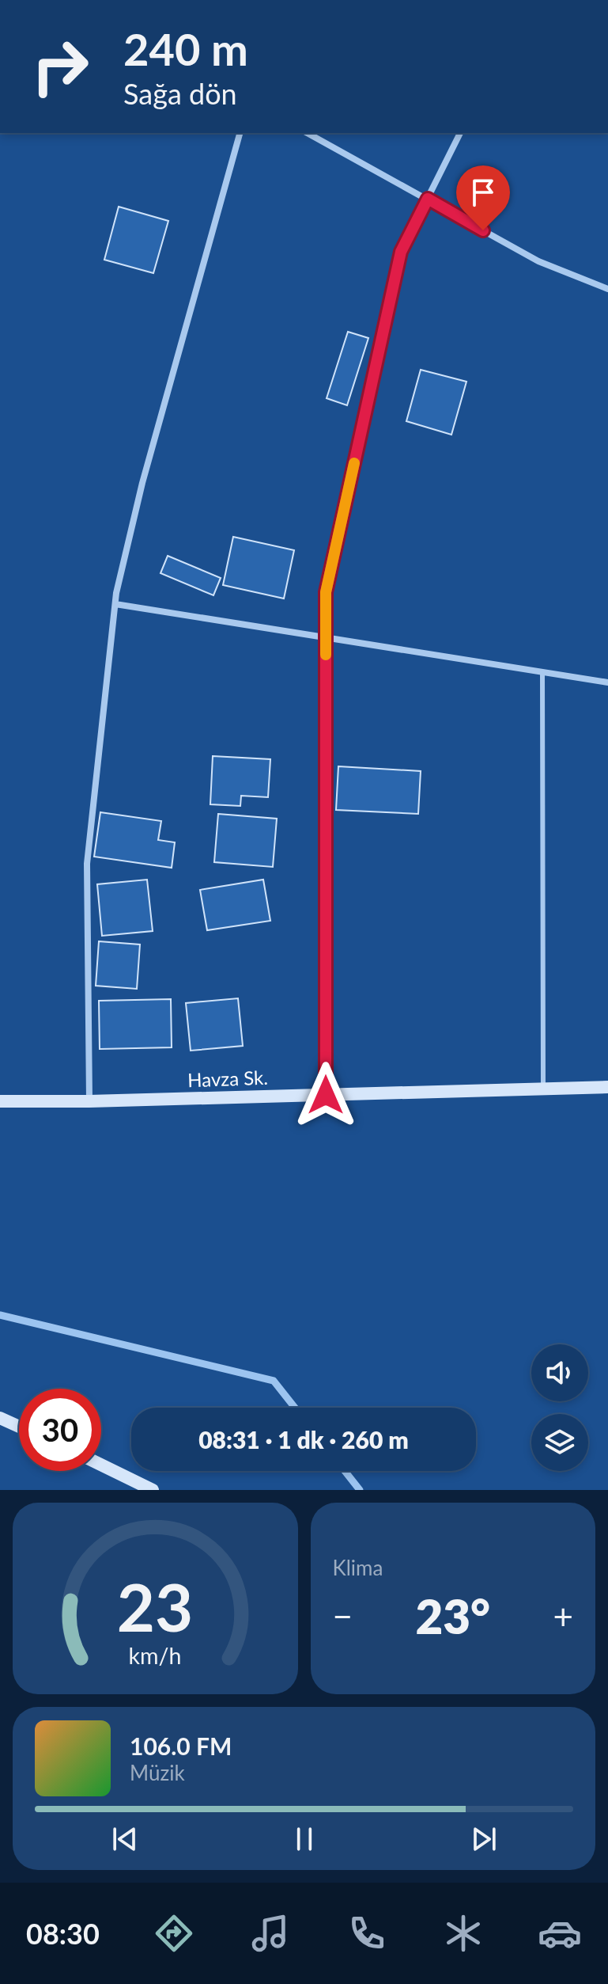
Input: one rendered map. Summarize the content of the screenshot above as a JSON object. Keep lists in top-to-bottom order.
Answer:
{
  "streets": {
    "street": ["Havza Sk."]
  },
  "page": {
    "turn": ["240 m", "Sağa dön"],
    "limit": "30",
    "trip": "08:31 · 1 dk · 260 m",
    "tile": "Klima",
    "heat": ["−", "23°", "+"],
    "song": ["106.0 FM", "Müzik"],
    "tabs": "08:30",
    "gauge": ["23", "km/h"]
  }
}
